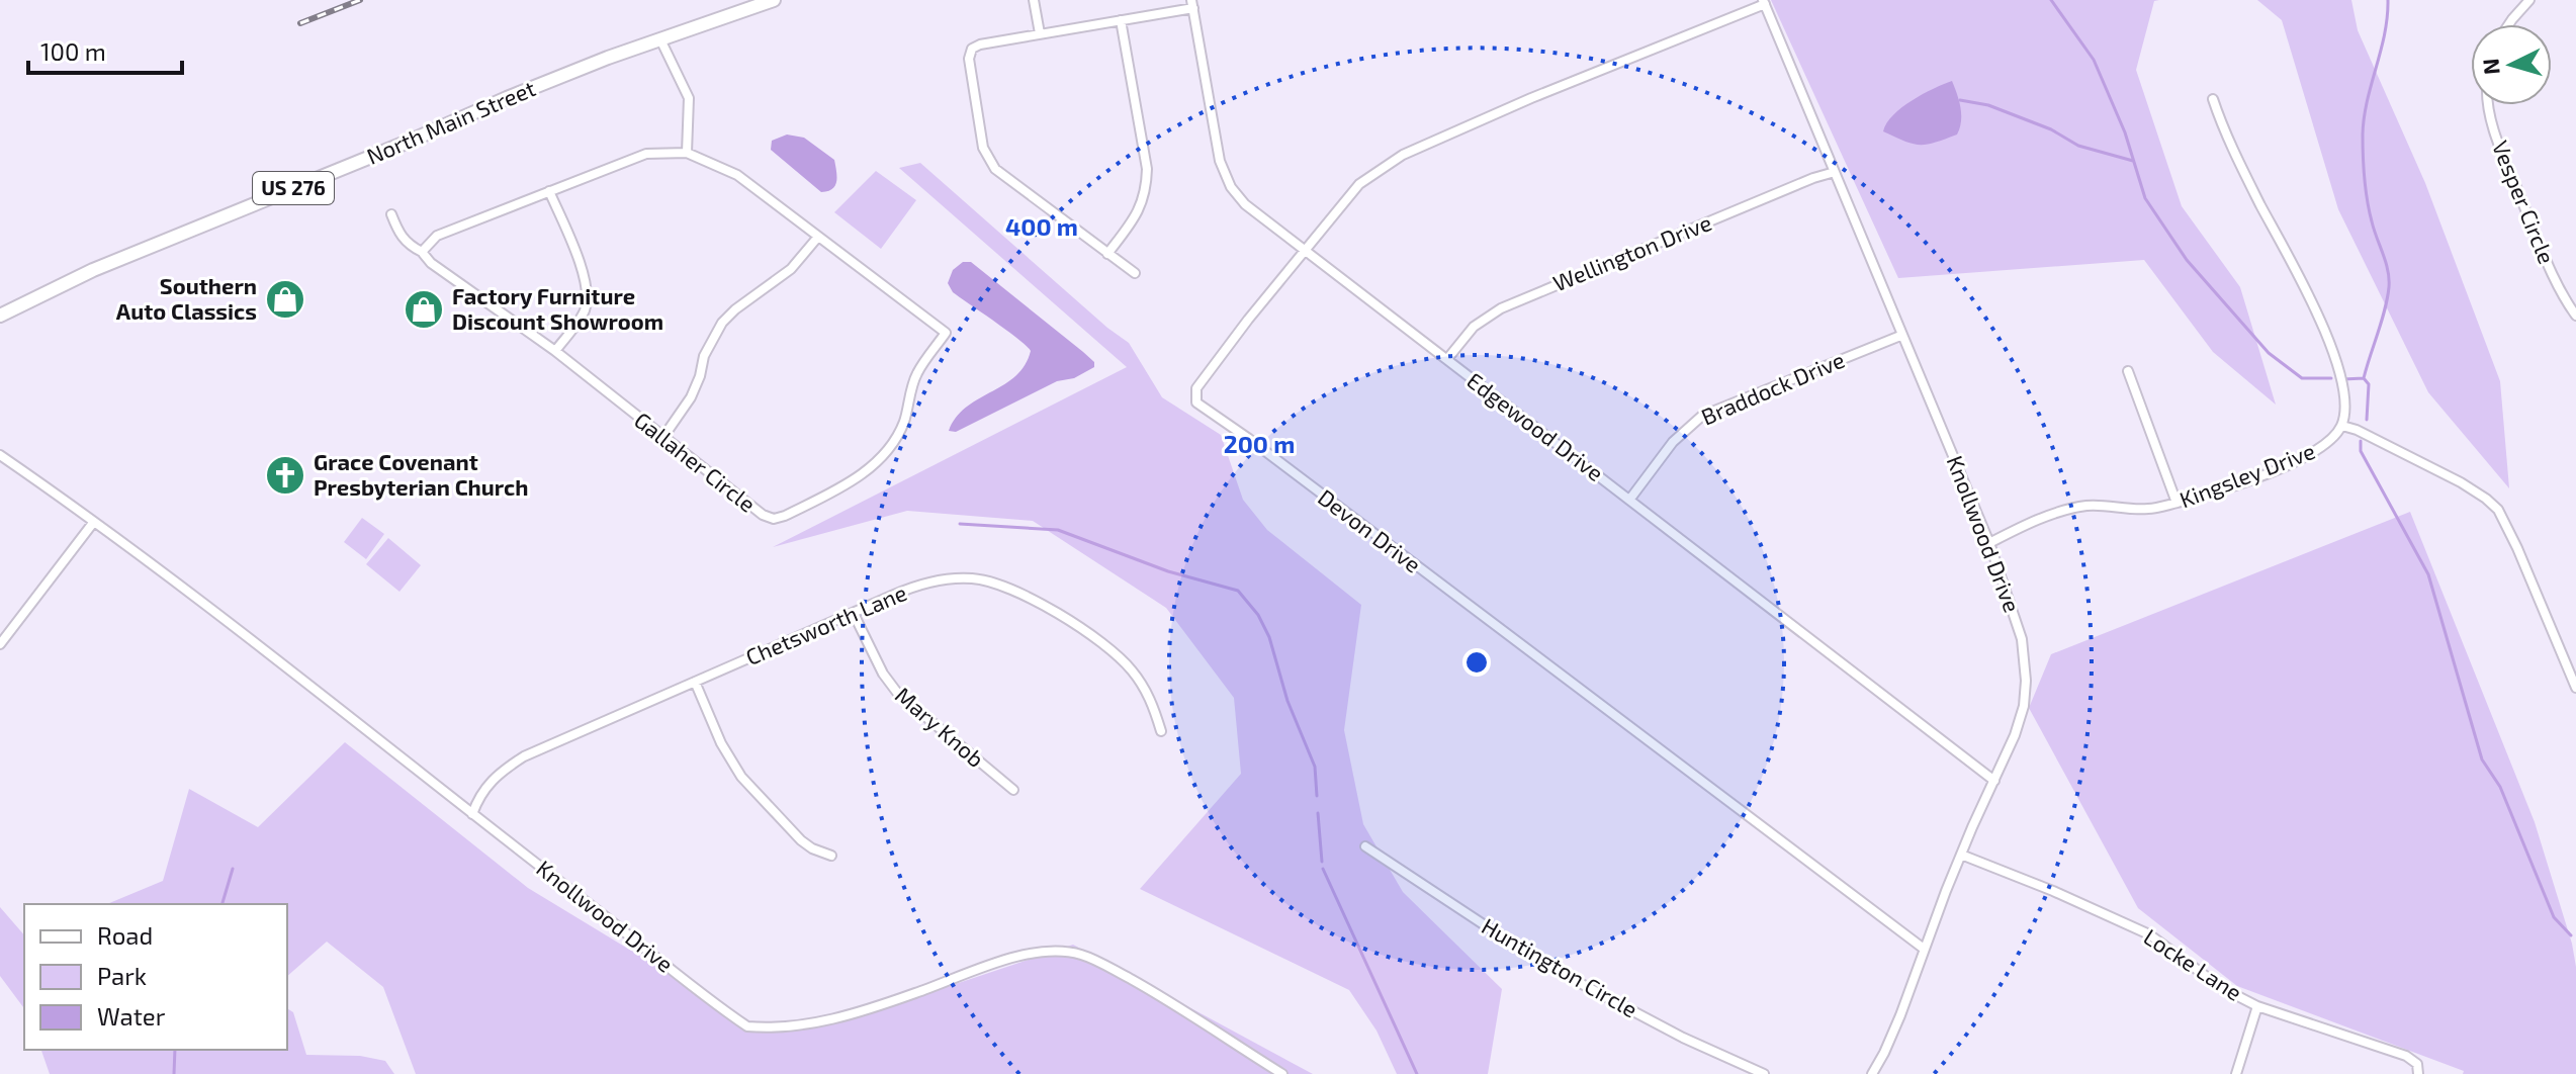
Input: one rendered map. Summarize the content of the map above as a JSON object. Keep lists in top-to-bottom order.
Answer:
{
  "streets": {
    "main road": ["North Main Street", "US 276"],
    "street": [
      "Vesper Circle",
      "Wellington Drive",
      "Braddock Drive",
      "Edgewood Drive",
      "Gallaher Circle",
      "Kingsley Drive",
      "Devon Drive",
      "Knollwood Drive",
      "Chetsworth Lane",
      "Mary Knob",
      "Locke Lane",
      "Huntington Circle"
    ]
  },
  "crossings": [
    ["Wellington Drive", "Edgewood Drive"],
    ["Wellington Drive", "Knollwood Drive"],
    ["Braddock Drive", "Edgewood Drive"],
    ["Braddock Drive", "Knollwood Drive"],
    ["Edgewood Drive", "Devon Drive"],
    ["Edgewood Drive", "Knollwood Drive"],
    ["Kingsley Drive", "Knollwood Drive"],
    ["Devon Drive", "Knollwood Drive"],
    ["Knollwood Drive", "Chetsworth Lane"],
    ["Knollwood Drive", "Locke Lane"],
    ["Chetsworth Lane", "Mary Knob"]
  ],
  "places": {
    "shop": ["Southern Auto Classics", "Factory Furniture Discount Showroom"],
    "church": ["Grace Covenant Presbyterian Church"]
  },
  "legend": ["Road", "Park", "Water"],
  "scale_bar": "100 m",
  "north": "left",
  "rings": ["400 m", "200 m"]
}
